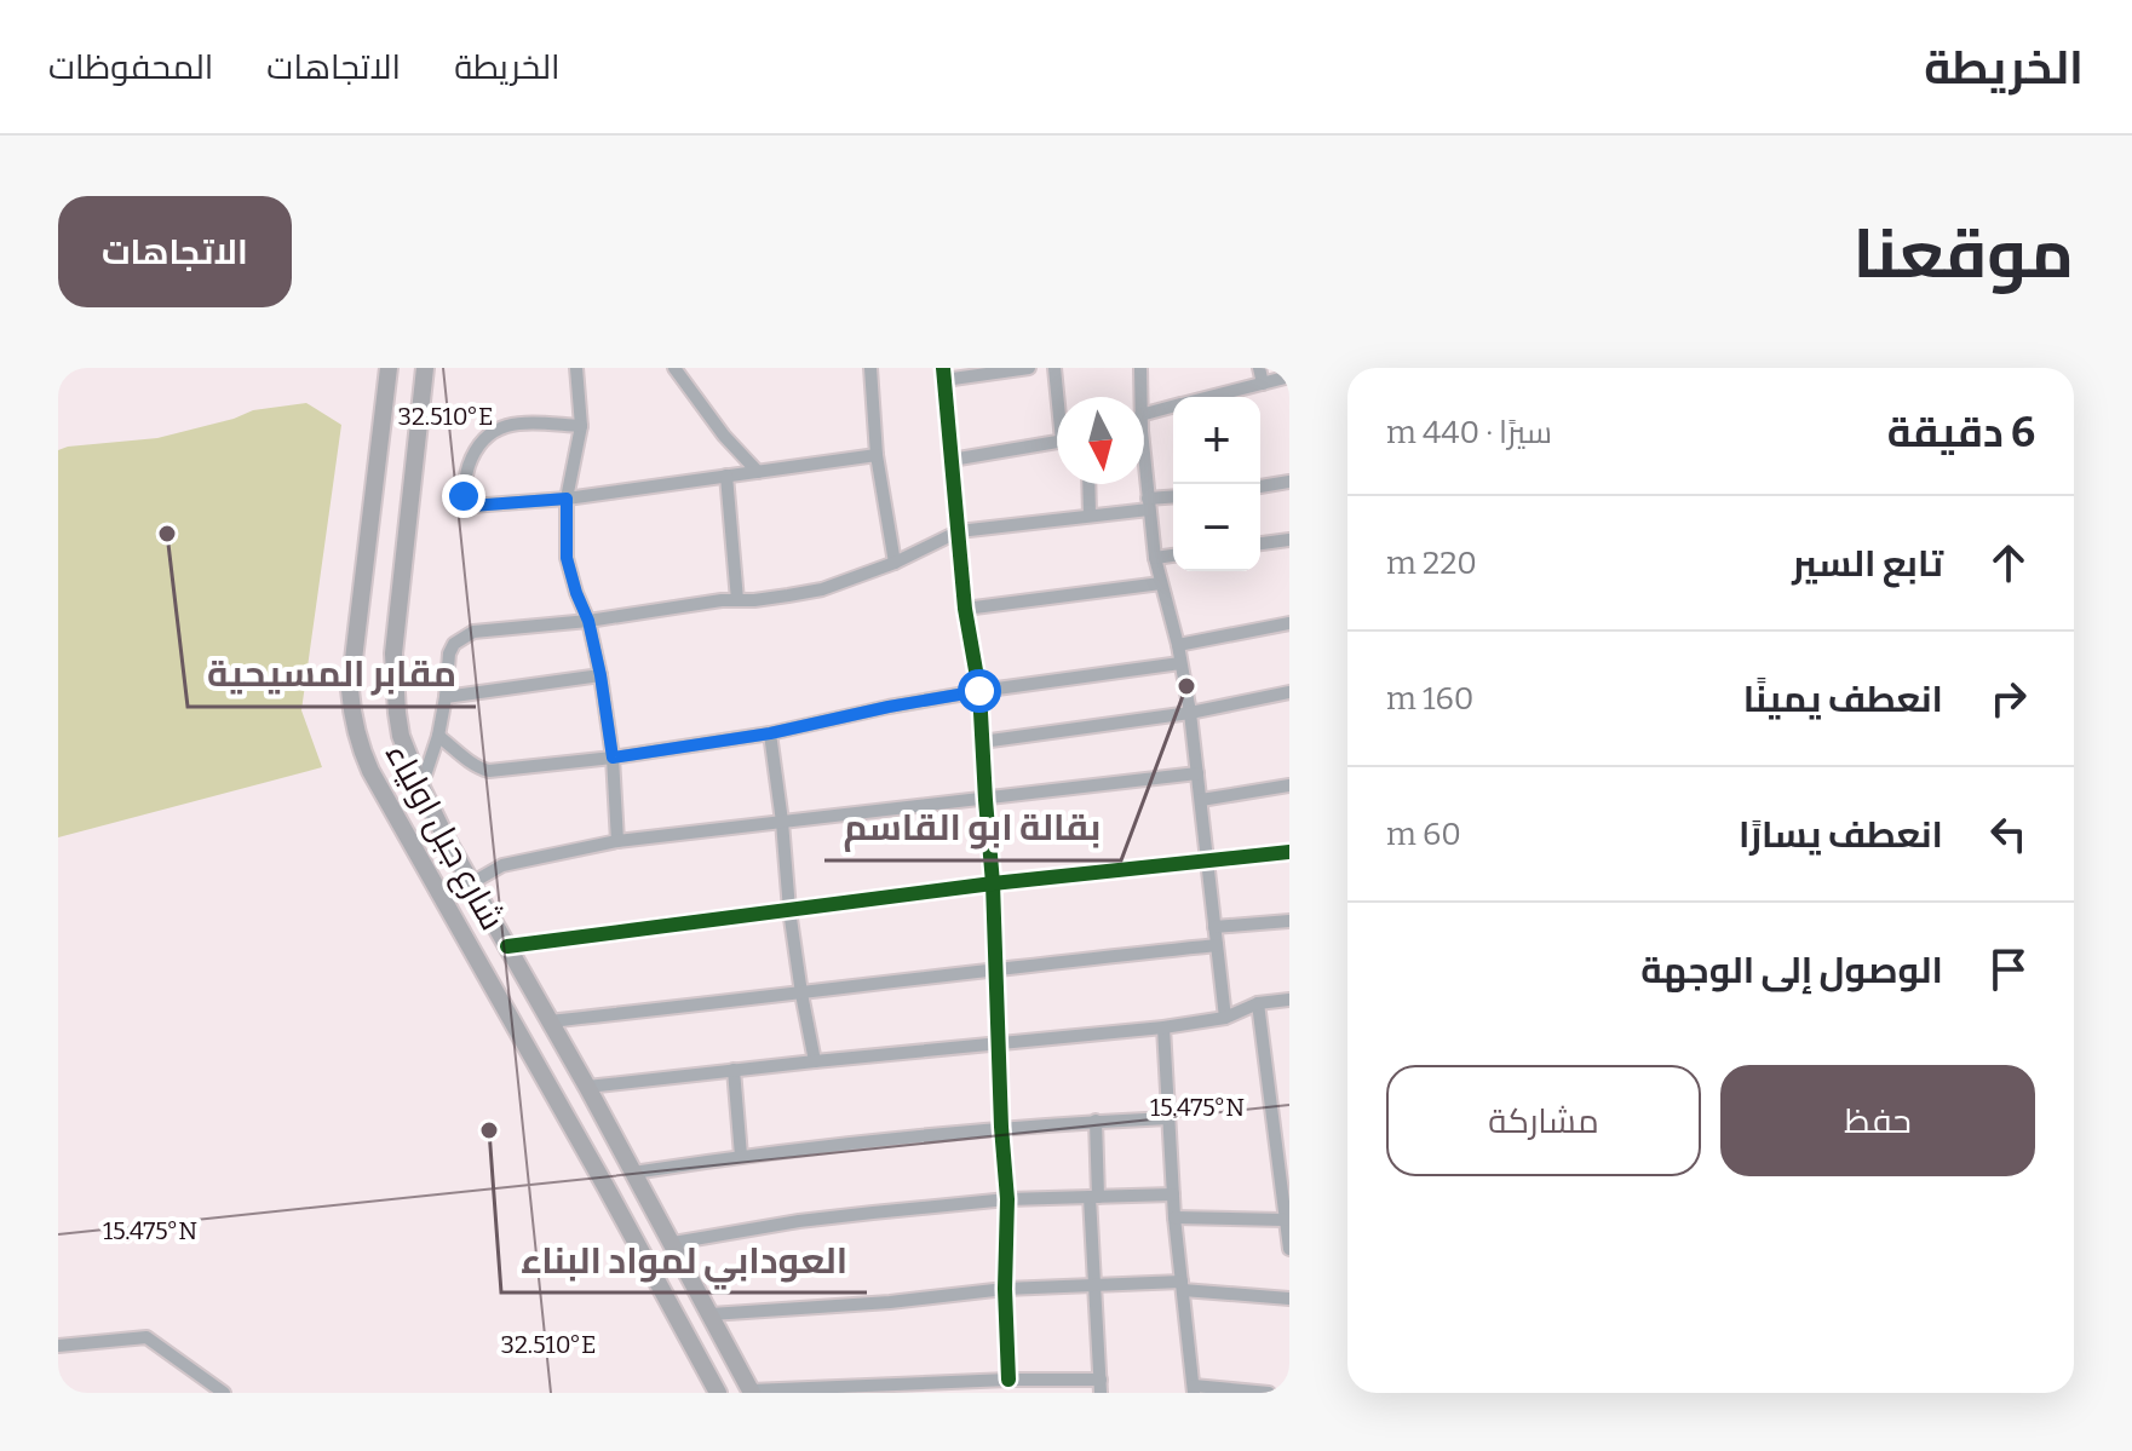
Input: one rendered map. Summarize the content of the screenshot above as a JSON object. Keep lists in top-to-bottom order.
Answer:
{
  "streets": {
    "highway": ["شارع جبل اولياء"]
  },
  "places": ["مقابر المسيحية", "بقالة ابو القاسم", "العودابي لمواد البناء"],
  "north": "bottom",
  "page": {
    "header": "الخريطة",
    "nav": ["الخريطة", "الاتجاهات", "المحفوظات"],
    "title": "موقعنا",
    "buttons": [
      "الاتجاهات",
      ["حفظ", "مشاركة"]
    ],
    "heading": ["6 دقيقة", "سيرًا · 440 m"],
    "map_buttons": ["+", "−"],
    "list": [
      ["تابع السير", "220 m"],
      ["انعطف يمينًا", "160 m"],
      ["انعطف يسارًا", "60 m"],
      "الوصول إلى الوجهة"
    ]
  },
  "coordinates": ["32.510°E", "15.475°N"]
}
